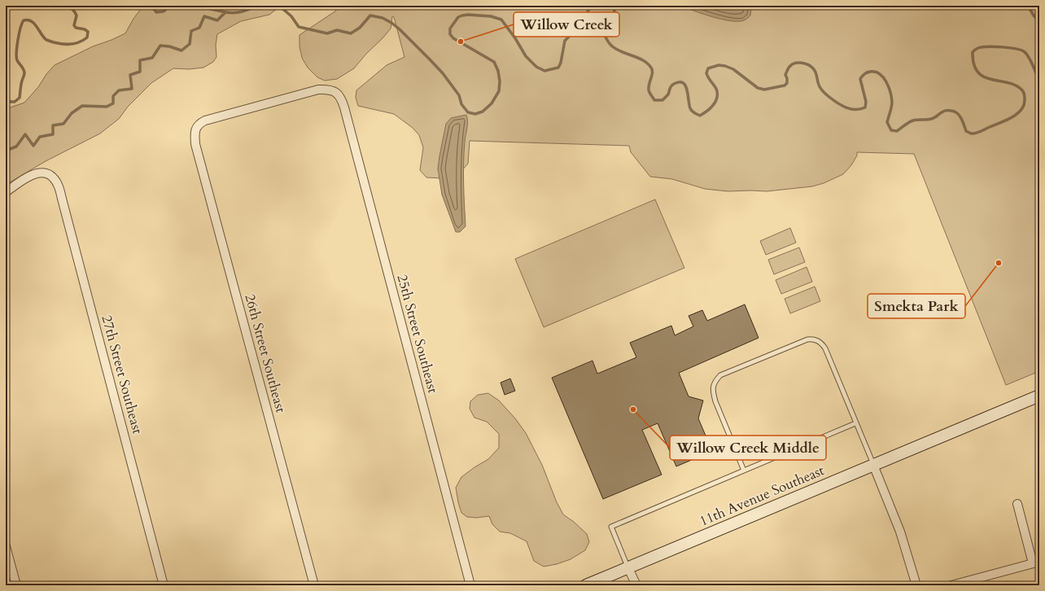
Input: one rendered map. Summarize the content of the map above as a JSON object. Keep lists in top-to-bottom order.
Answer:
{
  "streets": {
    "main road": ["11th Avenue Southeast"],
    "street": ["25th Street Southeast", "26th Street Southeast", "27th Street Southeast"]
  },
  "crossings": [
    ["25th Street Southeast", "26th Street Southeast"]
  ],
  "places": ["Willow Creek", "Smekta Park", "Willow Creek Middle"]
}
